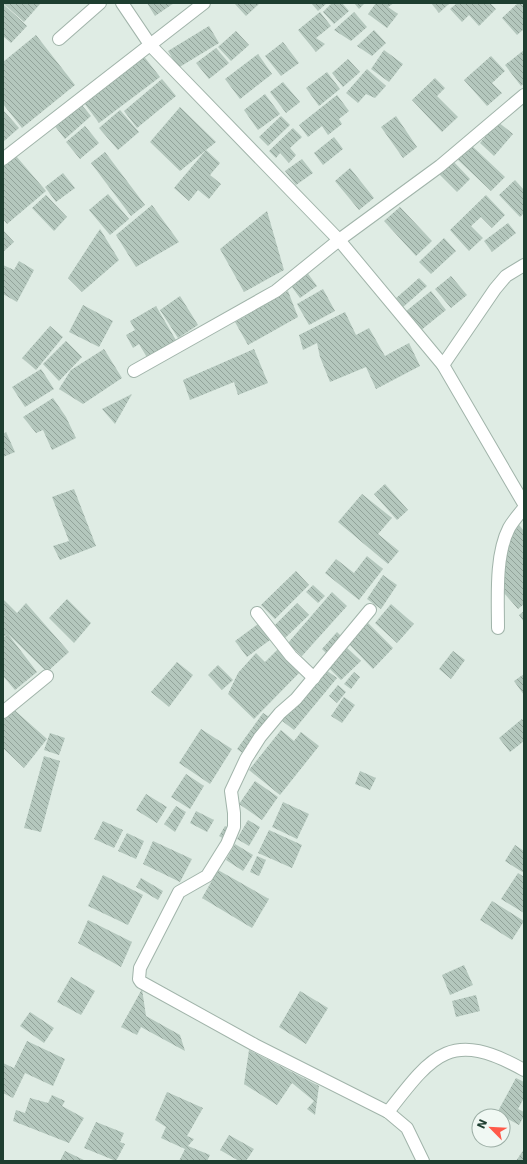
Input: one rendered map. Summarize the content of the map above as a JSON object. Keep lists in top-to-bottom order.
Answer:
{
  "north": "top left"
}
